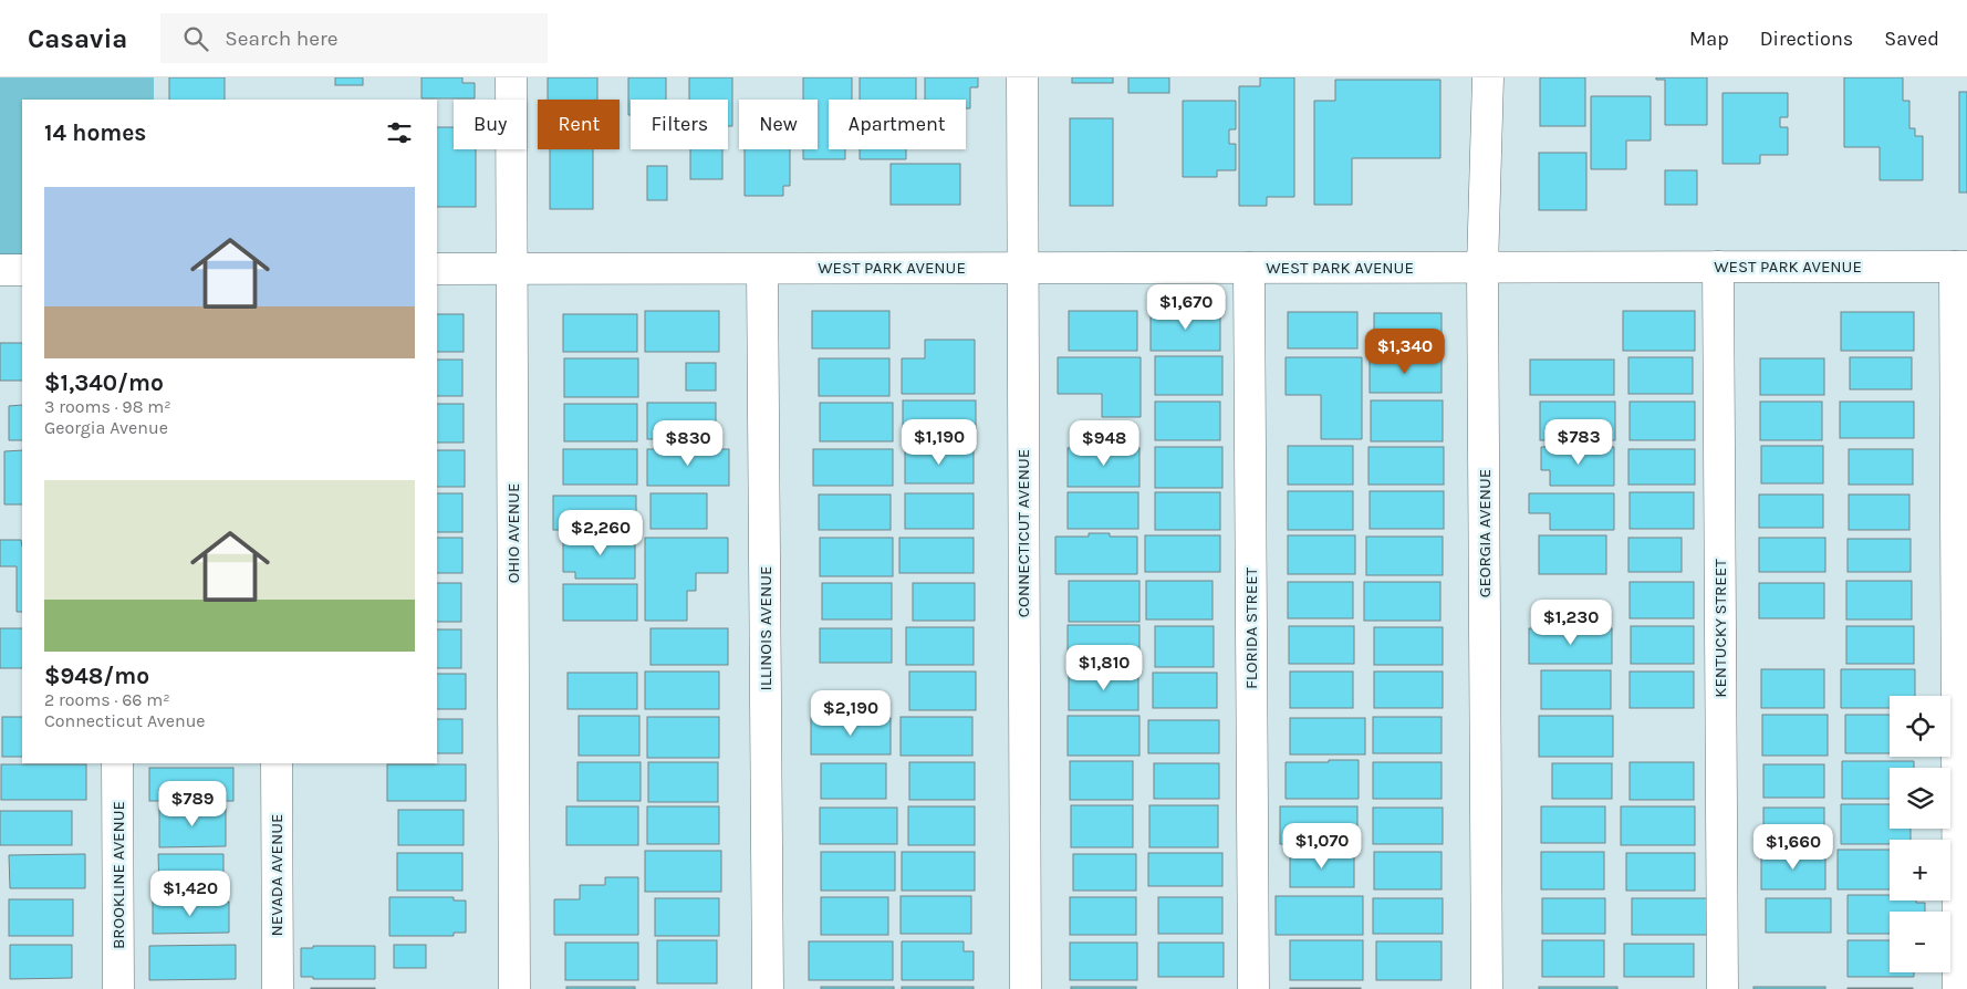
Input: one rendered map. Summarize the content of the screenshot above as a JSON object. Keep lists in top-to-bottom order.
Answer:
{
  "streets": {
    "street": [
      "WEST PARK AVENUE",
      "OHIO AVENUE",
      "CONNECTICUT AVENUE",
      "GEORGIA AVENUE",
      "ILLINOIS AVENUE",
      "FLORIDA STREET",
      "KENTUCKY STREET",
      "BROOKLINE AVENUE",
      "NEVADA AVENUE"
    ]
  },
  "crossings": [
    ["WEST PARK AVENUE", "OHIO AVENUE"],
    ["WEST PARK AVENUE", "CONNECTICUT AVENUE"],
    ["WEST PARK AVENUE", "GEORGIA AVENUE"],
    ["WEST PARK AVENUE", "ILLINOIS AVENUE"],
    ["WEST PARK AVENUE", "FLORIDA STREET"],
    ["WEST PARK AVENUE", "KENTUCKY STREET"]
  ],
  "page": {
    "header": "Casavia",
    "search": "Search here",
    "nav": ["Map", "Directions", "Saved"],
    "chip": [
      "Buy",
      "Rent",
      "Filters",
      "New",
      "Apartment"
    ],
    "heading": "14 homes",
    "list": [
      {
        "name": "$1,340/mo",
        "note": "3 rooms · 98 m² · Georgia Avenue"
      },
      {
        "name": "$948/mo",
        "note": "2 rooms · 66 m² · Connecticut Avenue"
      }
    ],
    "price": [
      "$1,670",
      "$1,340",
      "$1,190",
      "$783",
      "$830",
      "$948",
      "$2,260",
      "$1,230",
      "$1,810",
      "$2,190",
      "$789",
      "$1,070",
      "$1,660",
      "$1,420"
    ],
    "map_buttons": ["+", "−"]
  }
}
